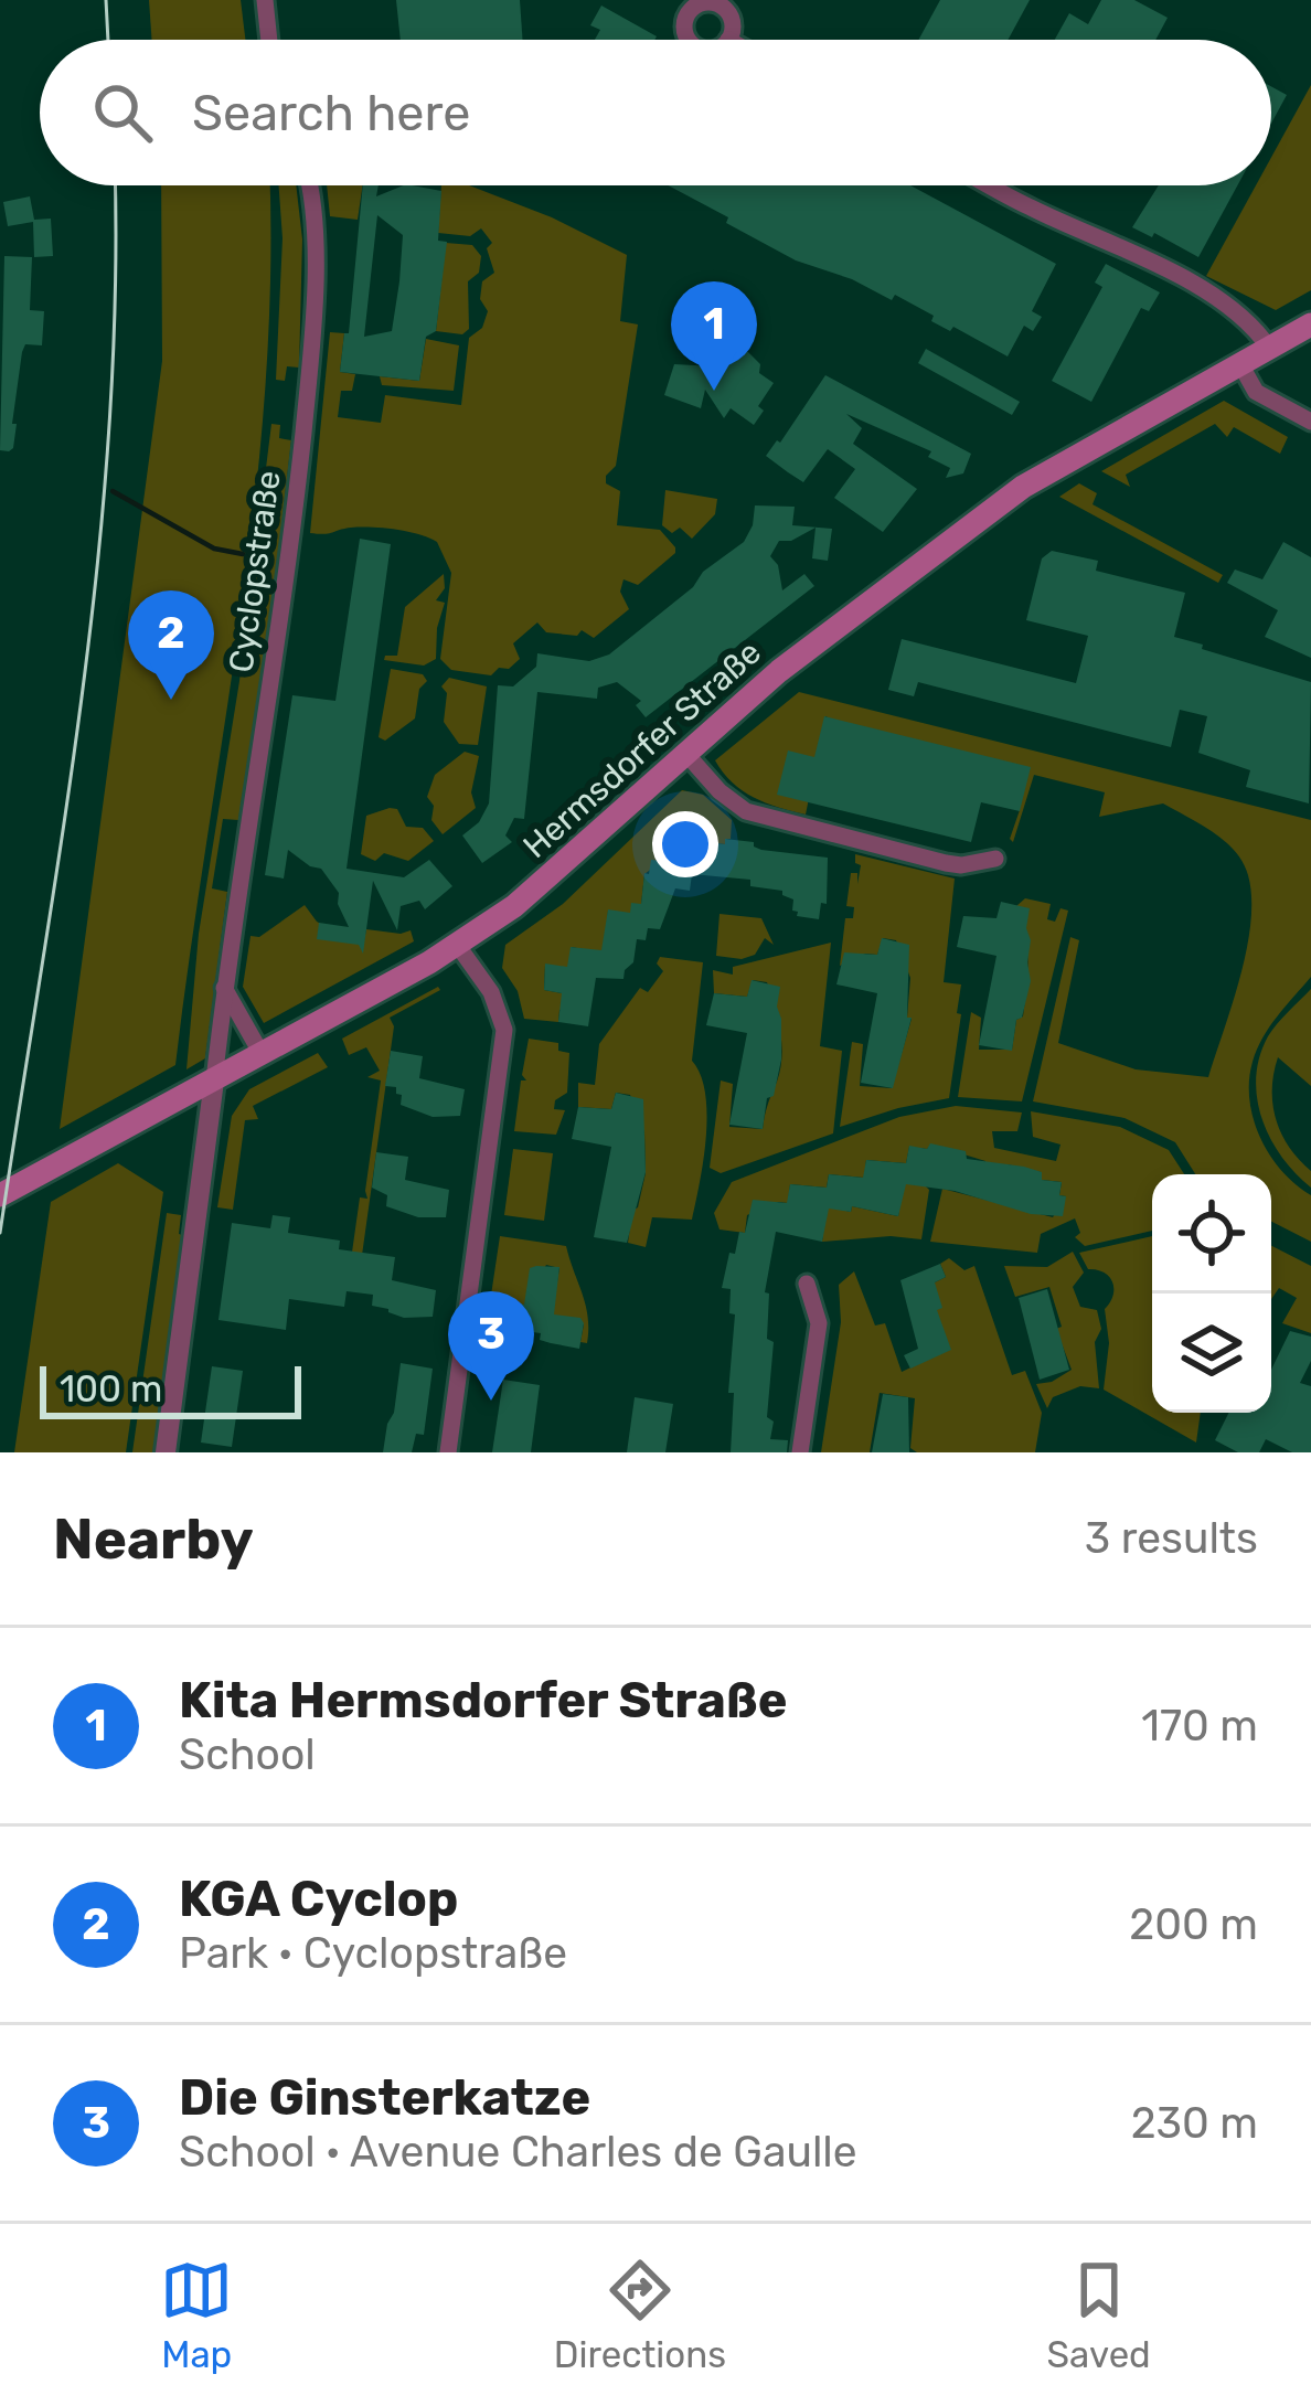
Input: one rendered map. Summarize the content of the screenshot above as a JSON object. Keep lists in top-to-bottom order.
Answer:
{
  "streets": {
    "main road": ["Hermsdorfer Straße"],
    "street": ["Cyclopstraße"]
  },
  "crossings": [
    ["Cyclopstraße", "Hermsdorfer Straße"]
  ],
  "scale_bar": "100 m",
  "page": {
    "search": "Search here",
    "pins": ["1", "2", "3"],
    "scale": "100 m",
    "heading": ["Nearby", "3 results"],
    "list": [
      {
        "mark": "1",
        "name": "Kita Hermsdorfer Straße",
        "note": "School",
        "value": "170 m"
      },
      {
        "mark": "2",
        "name": "KGA Cyclop",
        "note": "Park · Cyclopstraße",
        "value": "200 m"
      },
      {
        "mark": "3",
        "name": "Die Ginsterkatze",
        "note": "School · Avenue Charles de Gaulle",
        "value": "230 m"
      }
    ],
    "nav": ["Map", "Directions", "Saved"]
  }
}
